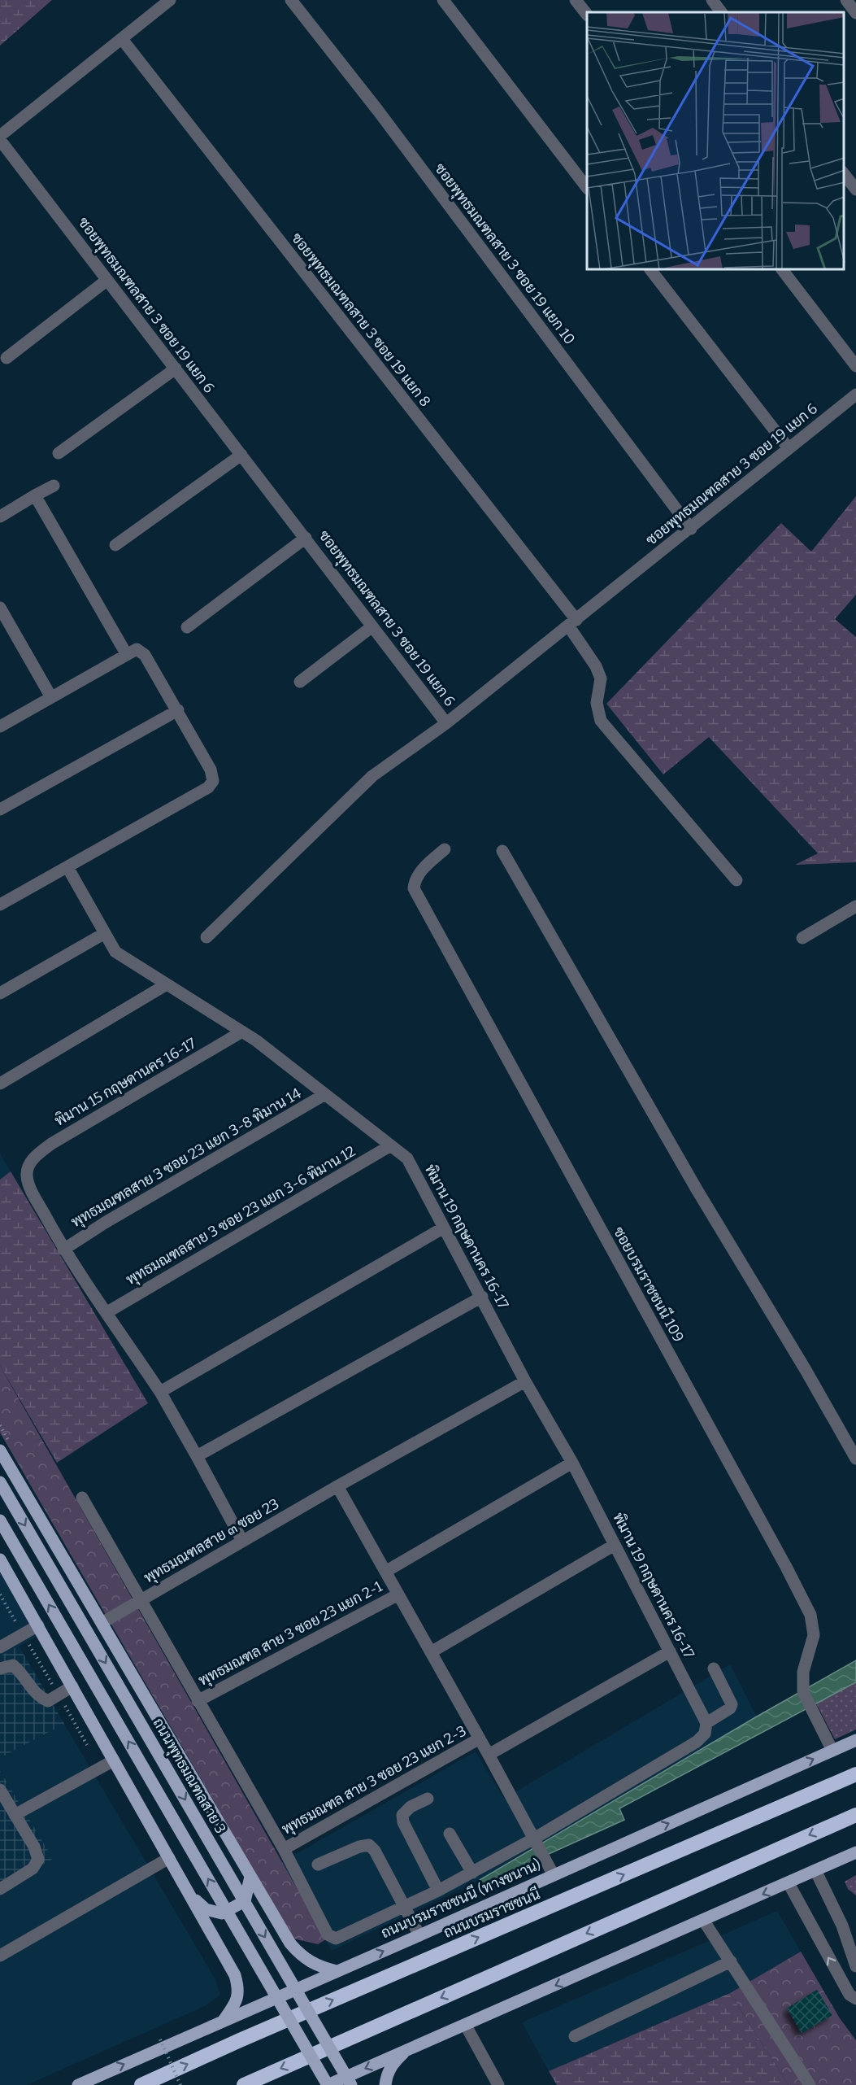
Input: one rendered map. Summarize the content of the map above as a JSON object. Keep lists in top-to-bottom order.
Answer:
{
  "streets": {
    "highway": ["ถนนบรมราชชนนี"],
    "main road": ["ถนนพุทธมณฑลสาย 3", "ถนนบรมราชชนนี (ทางขนาน)"],
    "street": [
      "ซอยพุทธมณฑลสาย 3 ซอย 19 แยก 10",
      "ซอยพุทธมณฑลสาย 3 ซอย 19 แยก 6",
      "ซอยพุทธมณฑลสาย 3 ซอย 19 แยก 8",
      "พิมาน 15 กฤษดานคร 16-17",
      "พุทธมณฑลสาย 3 ซอย 23 แยก 3-8 พิมาน 14",
      "พุทธมณฑลสาย 3 ซอย 23 แยก 3-6 พิมาน 12",
      "พิมาน 19 กฤษดานคร 16-17",
      "ซอยบรมราชชนนี 109",
      "พุทธมณฑลสาย ๓ ซอย 23",
      "พุทธมณฑล สาย 3 ซอย 23 แยก 2-1",
      "พุทธมณฑล สาย 3 ซอย 23 แยก 2-3"
    ]
  },
  "crossings": [
    ["ซอยพุทธมณฑลสาย 3 ซอย 19 แยก 10", "ซอยพุทธมณฑลสาย 3 ซอย 19 แยก 6"],
    ["ซอยพุทธมณฑลสาย 3 ซอย 19 แยก 6", "ซอยพุทธมณฑลสาย 3 ซอย 19 แยก 8"],
    ["พิมาน 15 กฤษดานคร 16-17", "พุทธมณฑลสาย 3 ซอย 23 แยก 3-8 พิมาน 14"],
    ["พิมาน 15 กฤษดานคร 16-17", "พิมาน 19 กฤษดานคร 16-17"],
    ["พุทธมณฑลสาย 3 ซอย 23 แยก 3-8 พิมาน 14", "พิมาน 19 กฤษดานคร 16-17"],
    ["พุทธมณฑลสาย 3 ซอย 23 แยก 3-6 พิมาน 12", "พิมาน 19 กฤษดานคร 16-17"],
    ["พิมาน 19 กฤษดานคร 16-17", "พุทธมณฑลสาย ๓ ซอย 23"],
    ["ซอยบรมราชชนนี 109", "ถนนบรมราชชนนี (ทางขนาน)"]
  ]
}
